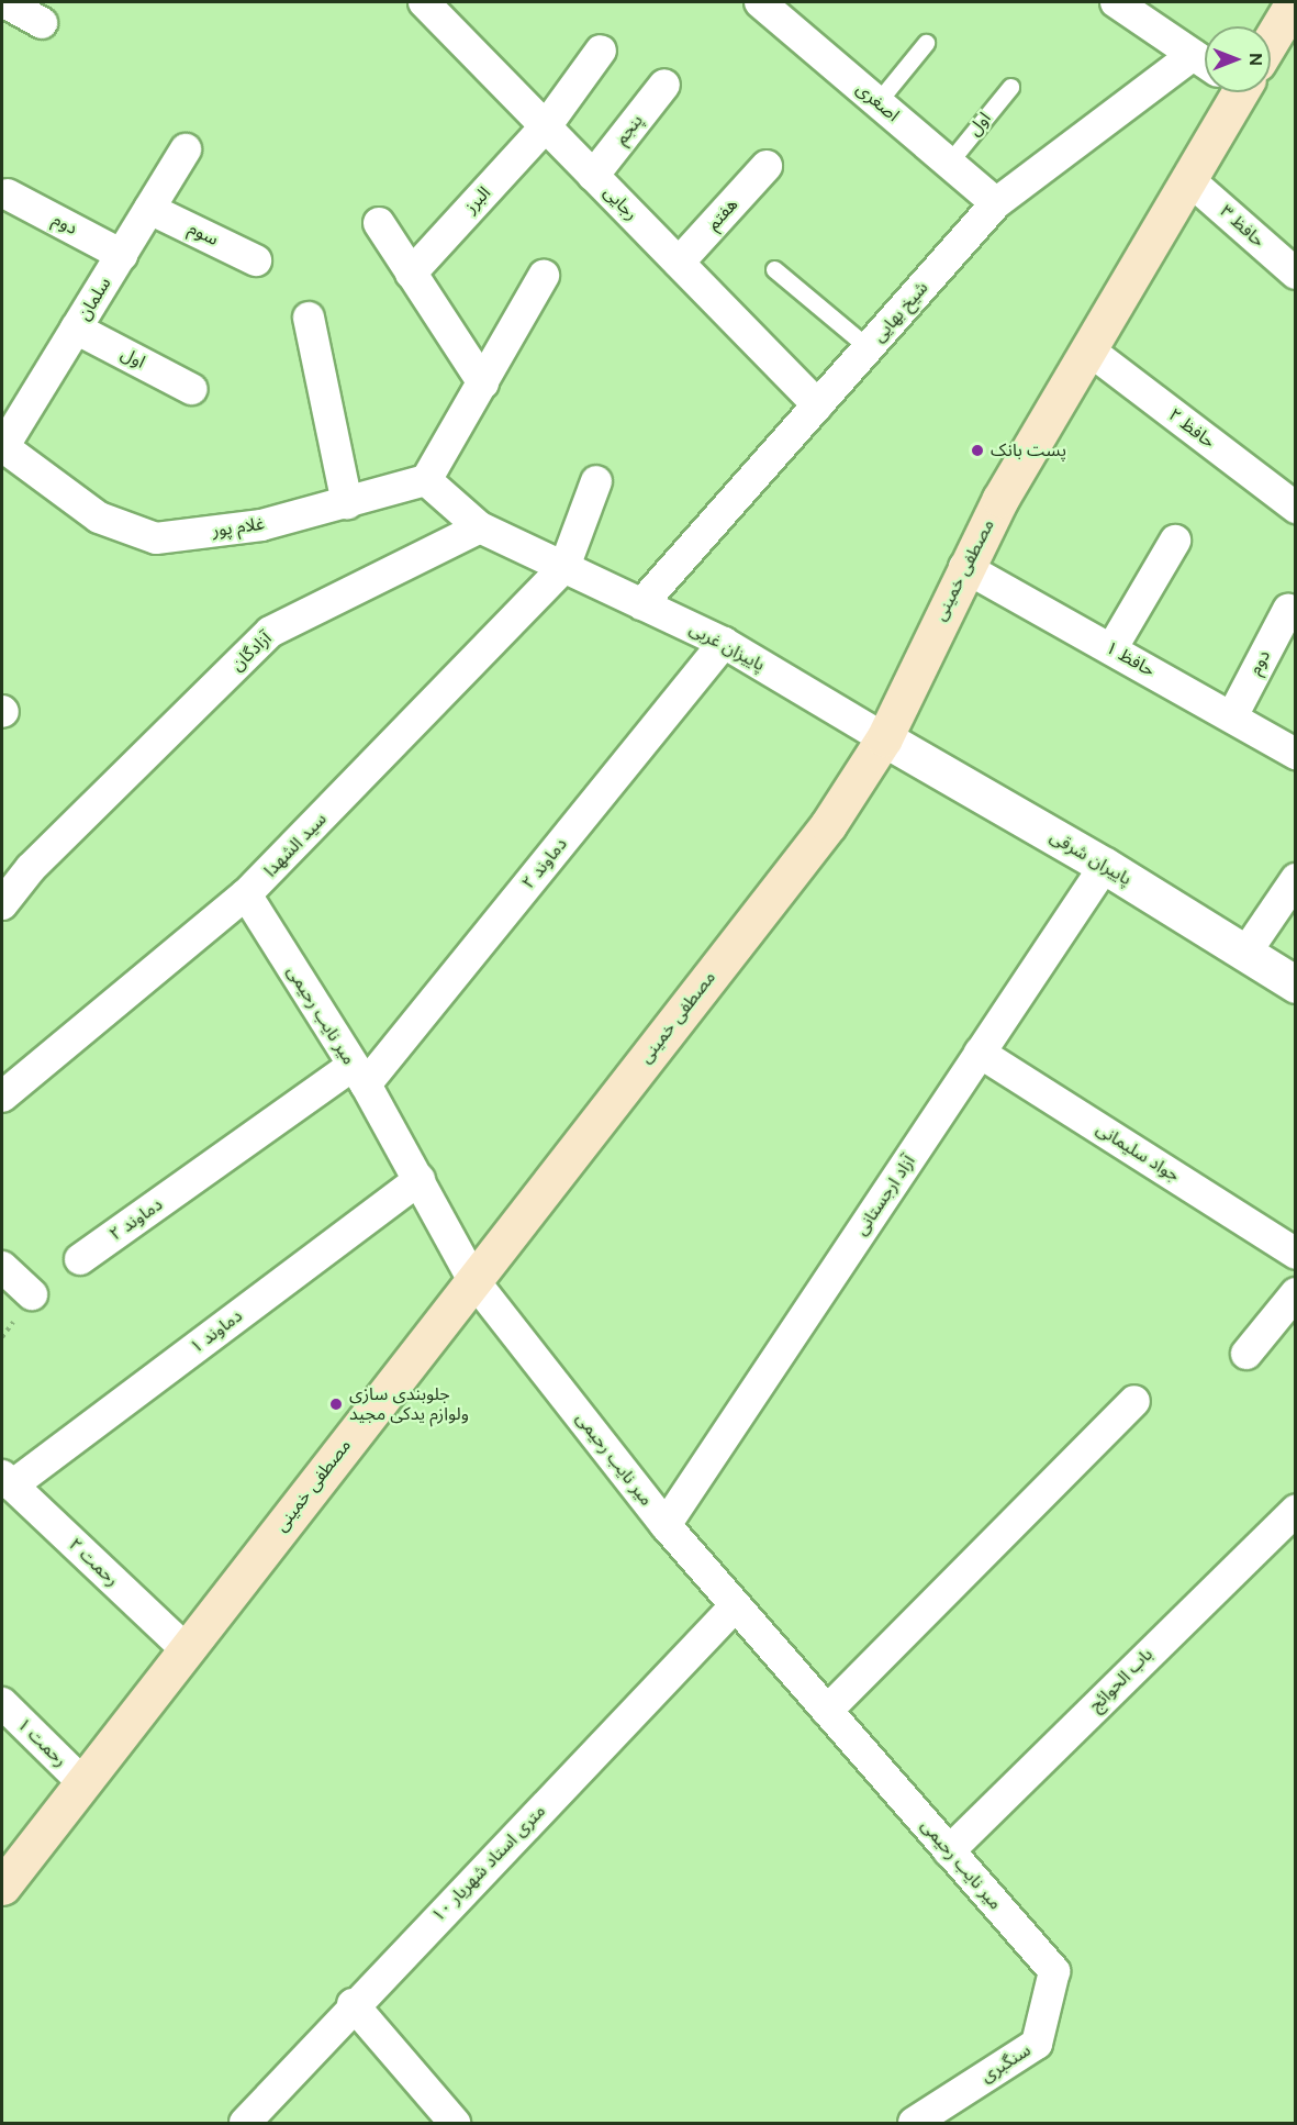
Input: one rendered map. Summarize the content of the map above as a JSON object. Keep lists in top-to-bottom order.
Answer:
{
  "streets": {
    "main road": ["مصطفی خمینی"],
    "street": [
      "اصغری",
      "اول",
      "پنجم",
      "البرز",
      "رجایی",
      "هفتم",
      "دوم",
      "حافظ ۳",
      "سوم",
      "سلمان",
      "شیخ بهایی",
      "حافظ ۲",
      "غلام پور",
      "پاییزان غربی",
      "آزادگان",
      "حافظ ۱",
      "سید الشهدا",
      "پاییران شرقی",
      "دماوند ۲",
      "میر نایب رحیمی",
      "جواد سلیمانی",
      "آزاد ارجستانی",
      "دماوند ۱",
      "رحمت ۲",
      "باب الحوائج",
      "رحمت ۱",
      "۱۰ متری استاد شهریار",
      "سنگبری"
    ]
  },
  "crossings": [
    ["اصغری", "اول"],
    ["اصغری", "شیخ بهایی"],
    ["اول", "سلمان"],
    ["پنجم", "رجایی"],
    ["البرز", "رجایی"],
    ["رجایی", "هفتم"],
    ["رجایی", "شیخ بهایی"],
    ["دوم", "سلمان"],
    ["دوم", "حافظ ۱"],
    ["حافظ ۳", "مصطفی خمینی"],
    ["سوم", "سلمان"],
    ["سلمان", "غلام پور"],
    ["شیخ بهایی", "پاییزان غربی"],
    ["حافظ ۲", "مصطفی خمینی"],
    ["مصطفی خمینی", "پاییزان غربی"],
    ["مصطفی خمینی", "حافظ ۱"],
    ["مصطفی خمینی", "پاییران شرقی"],
    ["مصطفی خمینی", "میر نایب رحیمی"],
    ["مصطفی خمینی", "رحمت ۲"],
    ["مصطفی خمینی", "رحمت ۱"],
    ["پاییزان غربی", "سید الشهدا"],
    ["پاییزان غربی", "پاییران شرقی"],
    ["پاییزان غربی", "دماوند ۲"],
    ["سید الشهدا", "میر نایب رحیمی"],
    ["پاییران شرقی", "آزاد ارجستانی"],
    ["دماوند ۲", "میر نایب رحیمی"],
    ["میر نایب رحیمی", "آزاد ارجستانی"],
    ["میر نایب رحیمی", "دماوند ۱"],
    ["میر نایب رحیمی", "باب الحوائج"],
    ["میر نایب رحیمی", "۱۰ متری استاد شهریار"],
    ["میر نایب رحیمی", "سنگبری"],
    ["جواد سلیمانی", "آزاد ارجستانی"],
    ["دماوند ۱", "رحمت ۲"]
  ],
  "places": ["پست بانک", "جلوبندی سازی ولوازم یدکی مجید"],
  "north": "right"
}
